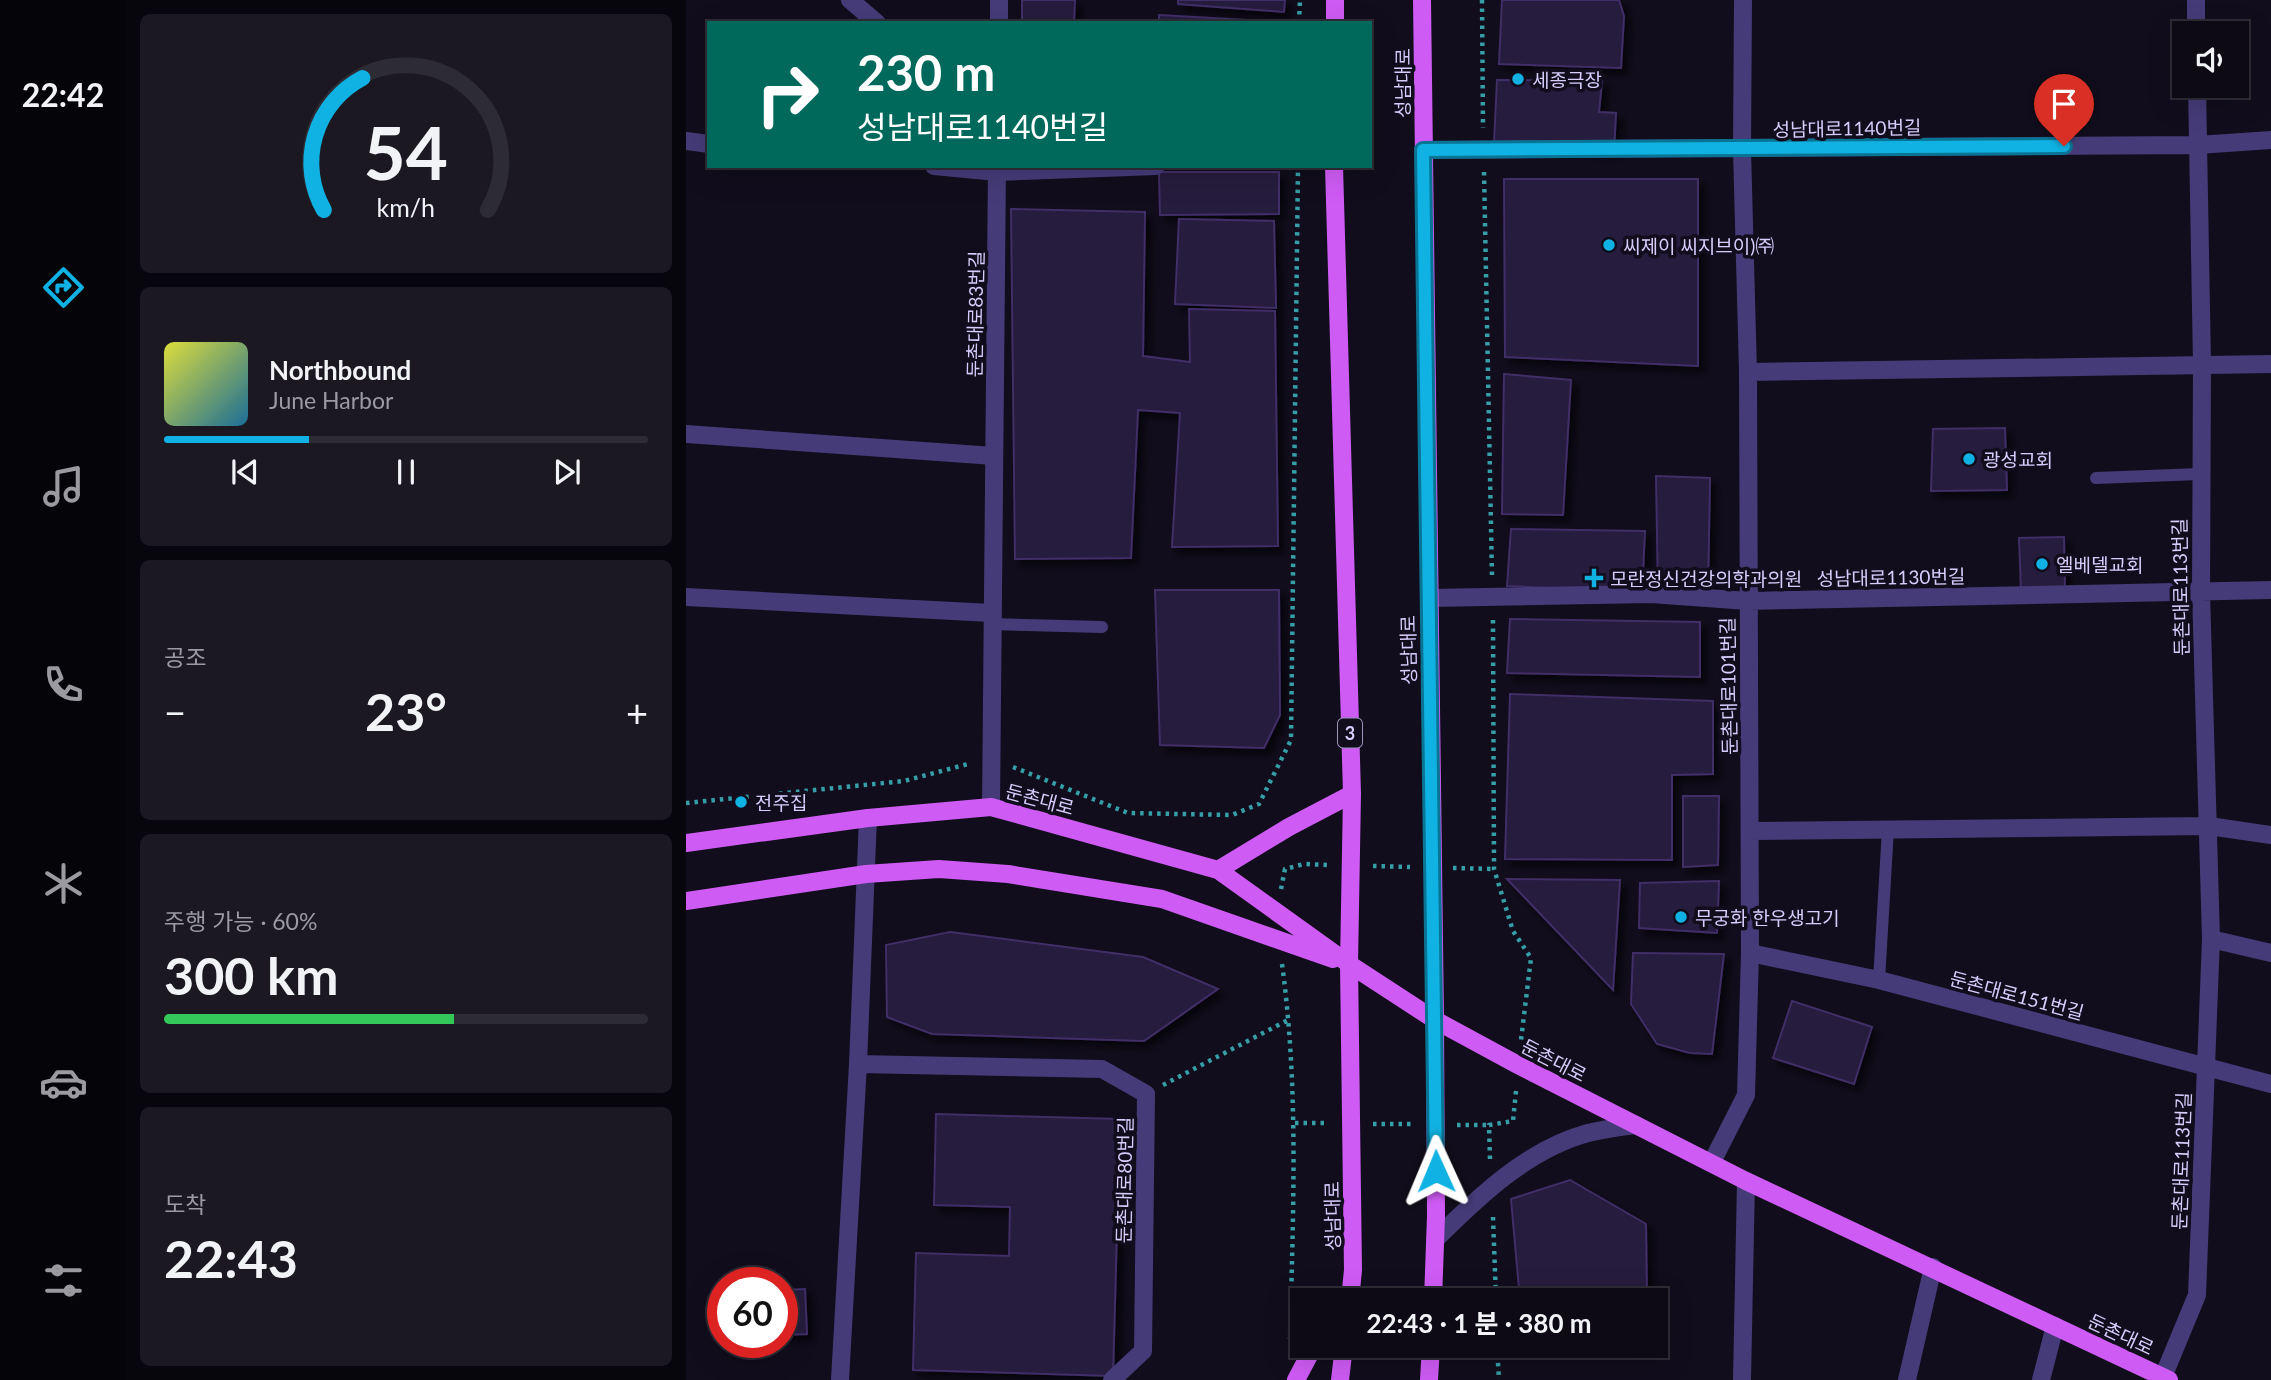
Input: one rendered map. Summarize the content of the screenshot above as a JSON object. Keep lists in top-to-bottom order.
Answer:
{
  "streets": {
    "main road": ["성남대로", "3", "둔촌대로"],
    "street": [
      "성남대로1140번길",
      "둔촌대로83번길",
      "성남대로1130번길",
      "둔촌대로113번길",
      "둔촌대로101번길",
      "둔촌대로151번길",
      "둔촌대로80번길"
    ]
  },
  "crossings": [
    ["성남대로", "성남대로1140번길"],
    ["성남대로", "성남대로1130번길"],
    ["성남대로", "둔촌대로"],
    ["성남대로1140번길", "둔촌대로113번길"],
    ["성남대로1140번길", "둔촌대로101번길"],
    ["둔촌대로83번길", "둔촌대로"],
    ["성남대로1130번길", "둔촌대로113번길"],
    ["성남대로1130번길", "둔촌대로101번길"],
    ["둔촌대로113번길", "둔촌대로"],
    ["둔촌대로113번길", "둔촌대로151번길"],
    ["둔촌대로101번길", "둔촌대로"],
    ["둔촌대로101번길", "둔촌대로151번길"]
  ],
  "places": {
    "other": [
      "세종극장",
      "씨제이 씨지브이)㈜",
      "광성교회",
      "엘베델교회",
      "전주집",
      "무궁화 한우생고기"
    ],
    "health": ["모란정신건강의학과의원"]
  },
  "page": {
    "tabs": "22:42",
    "turn": ["230 m", "성남대로1140번길"],
    "song": ["Northbound", "June Harbor"],
    "tile": [
      "공조",
      ["주행 가능 · 60%", "300 km"],
      ["도착", "22:43"]
    ],
    "heat": ["−", "23°", "+"],
    "limit": "60",
    "trip": "22:43 · 1 분 · 380 m",
    "gauge": ["54", "km/h"]
  }
}
